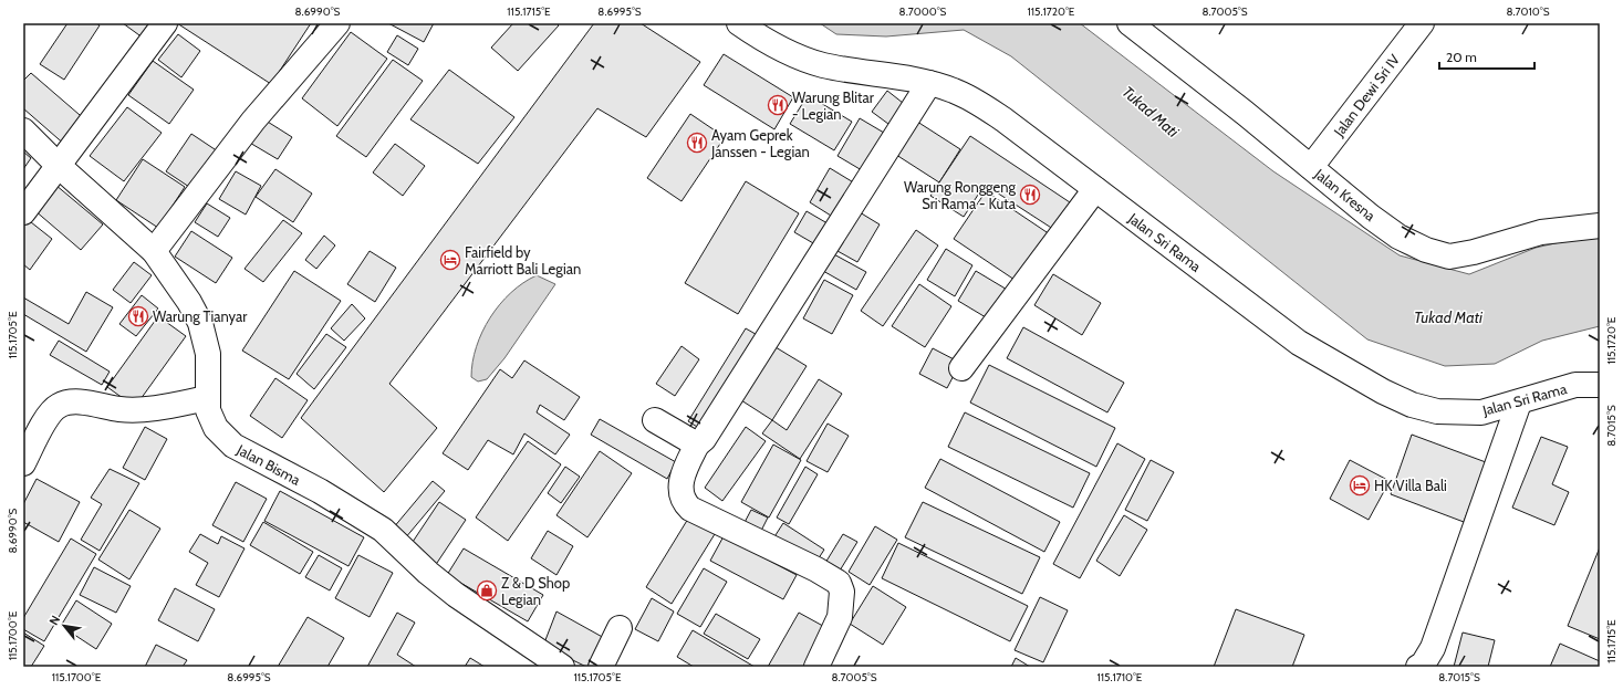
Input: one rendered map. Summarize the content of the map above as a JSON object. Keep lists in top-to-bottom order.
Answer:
{
  "streets": {
    "street": [
      "Jalan Dewi Sri IV",
      "Jalan Kresna",
      "Jalan Sri Rama",
      "Jalan Bisma"
    ]
  },
  "crossings": [
    ["Jalan Dewi Sri IV", "Jalan Kresna"]
  ],
  "water": ["Tukad Mati"],
  "places": {
    "restaurant": [
      "Warung Blitar - Legian",
      "Ayam Geprek Janssen - Legian",
      "Warung Ronggeng Sri Rama - Kuta",
      "Warung Tianyar"
    ],
    "hotel": ["Fairfield by Marriott Bali Legian", "HK Villa Bali"],
    "shop": ["Z & D Shop Legian"]
  },
  "scale_bar": "20 m",
  "north": "top left",
  "coordinates": [
    "8.6990°S",
    "115.1715°E",
    "8.6995°S",
    "8.7000°S",
    "115.1720°E",
    "8.7005°S",
    "8.7010°S",
    "115.1705°E",
    "8.7015°S",
    "115.1700°E",
    "115.1710°E"
  ]
}
